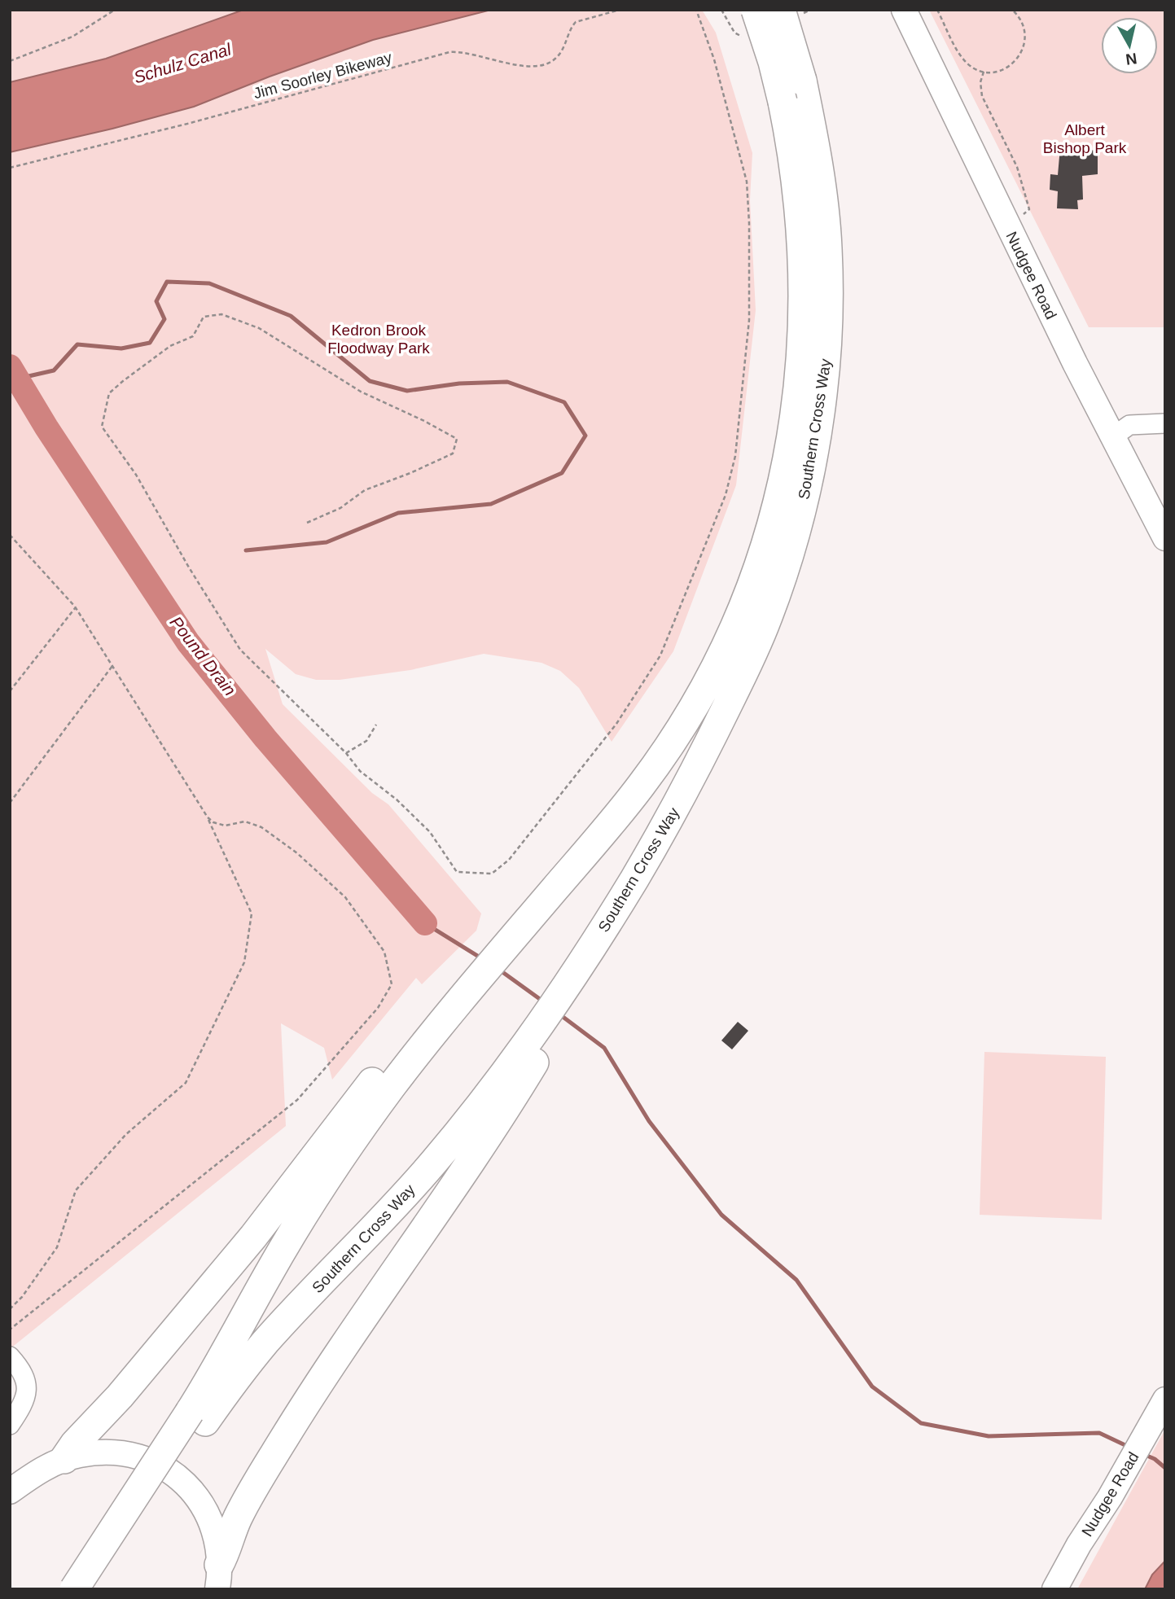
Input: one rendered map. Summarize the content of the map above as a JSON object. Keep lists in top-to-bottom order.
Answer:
{
  "streets": {
    "highway": ["Southern Cross Way"],
    "main road": ["Nudgee Road"],
    "path": ["Jim Soorley Bikeway"]
  },
  "water": ["Schulz Canal", "Pound Drain"],
  "parks": ["Albert Bishop Park", "Kedron Brook Floodway Park"],
  "north": "bottom"
}
